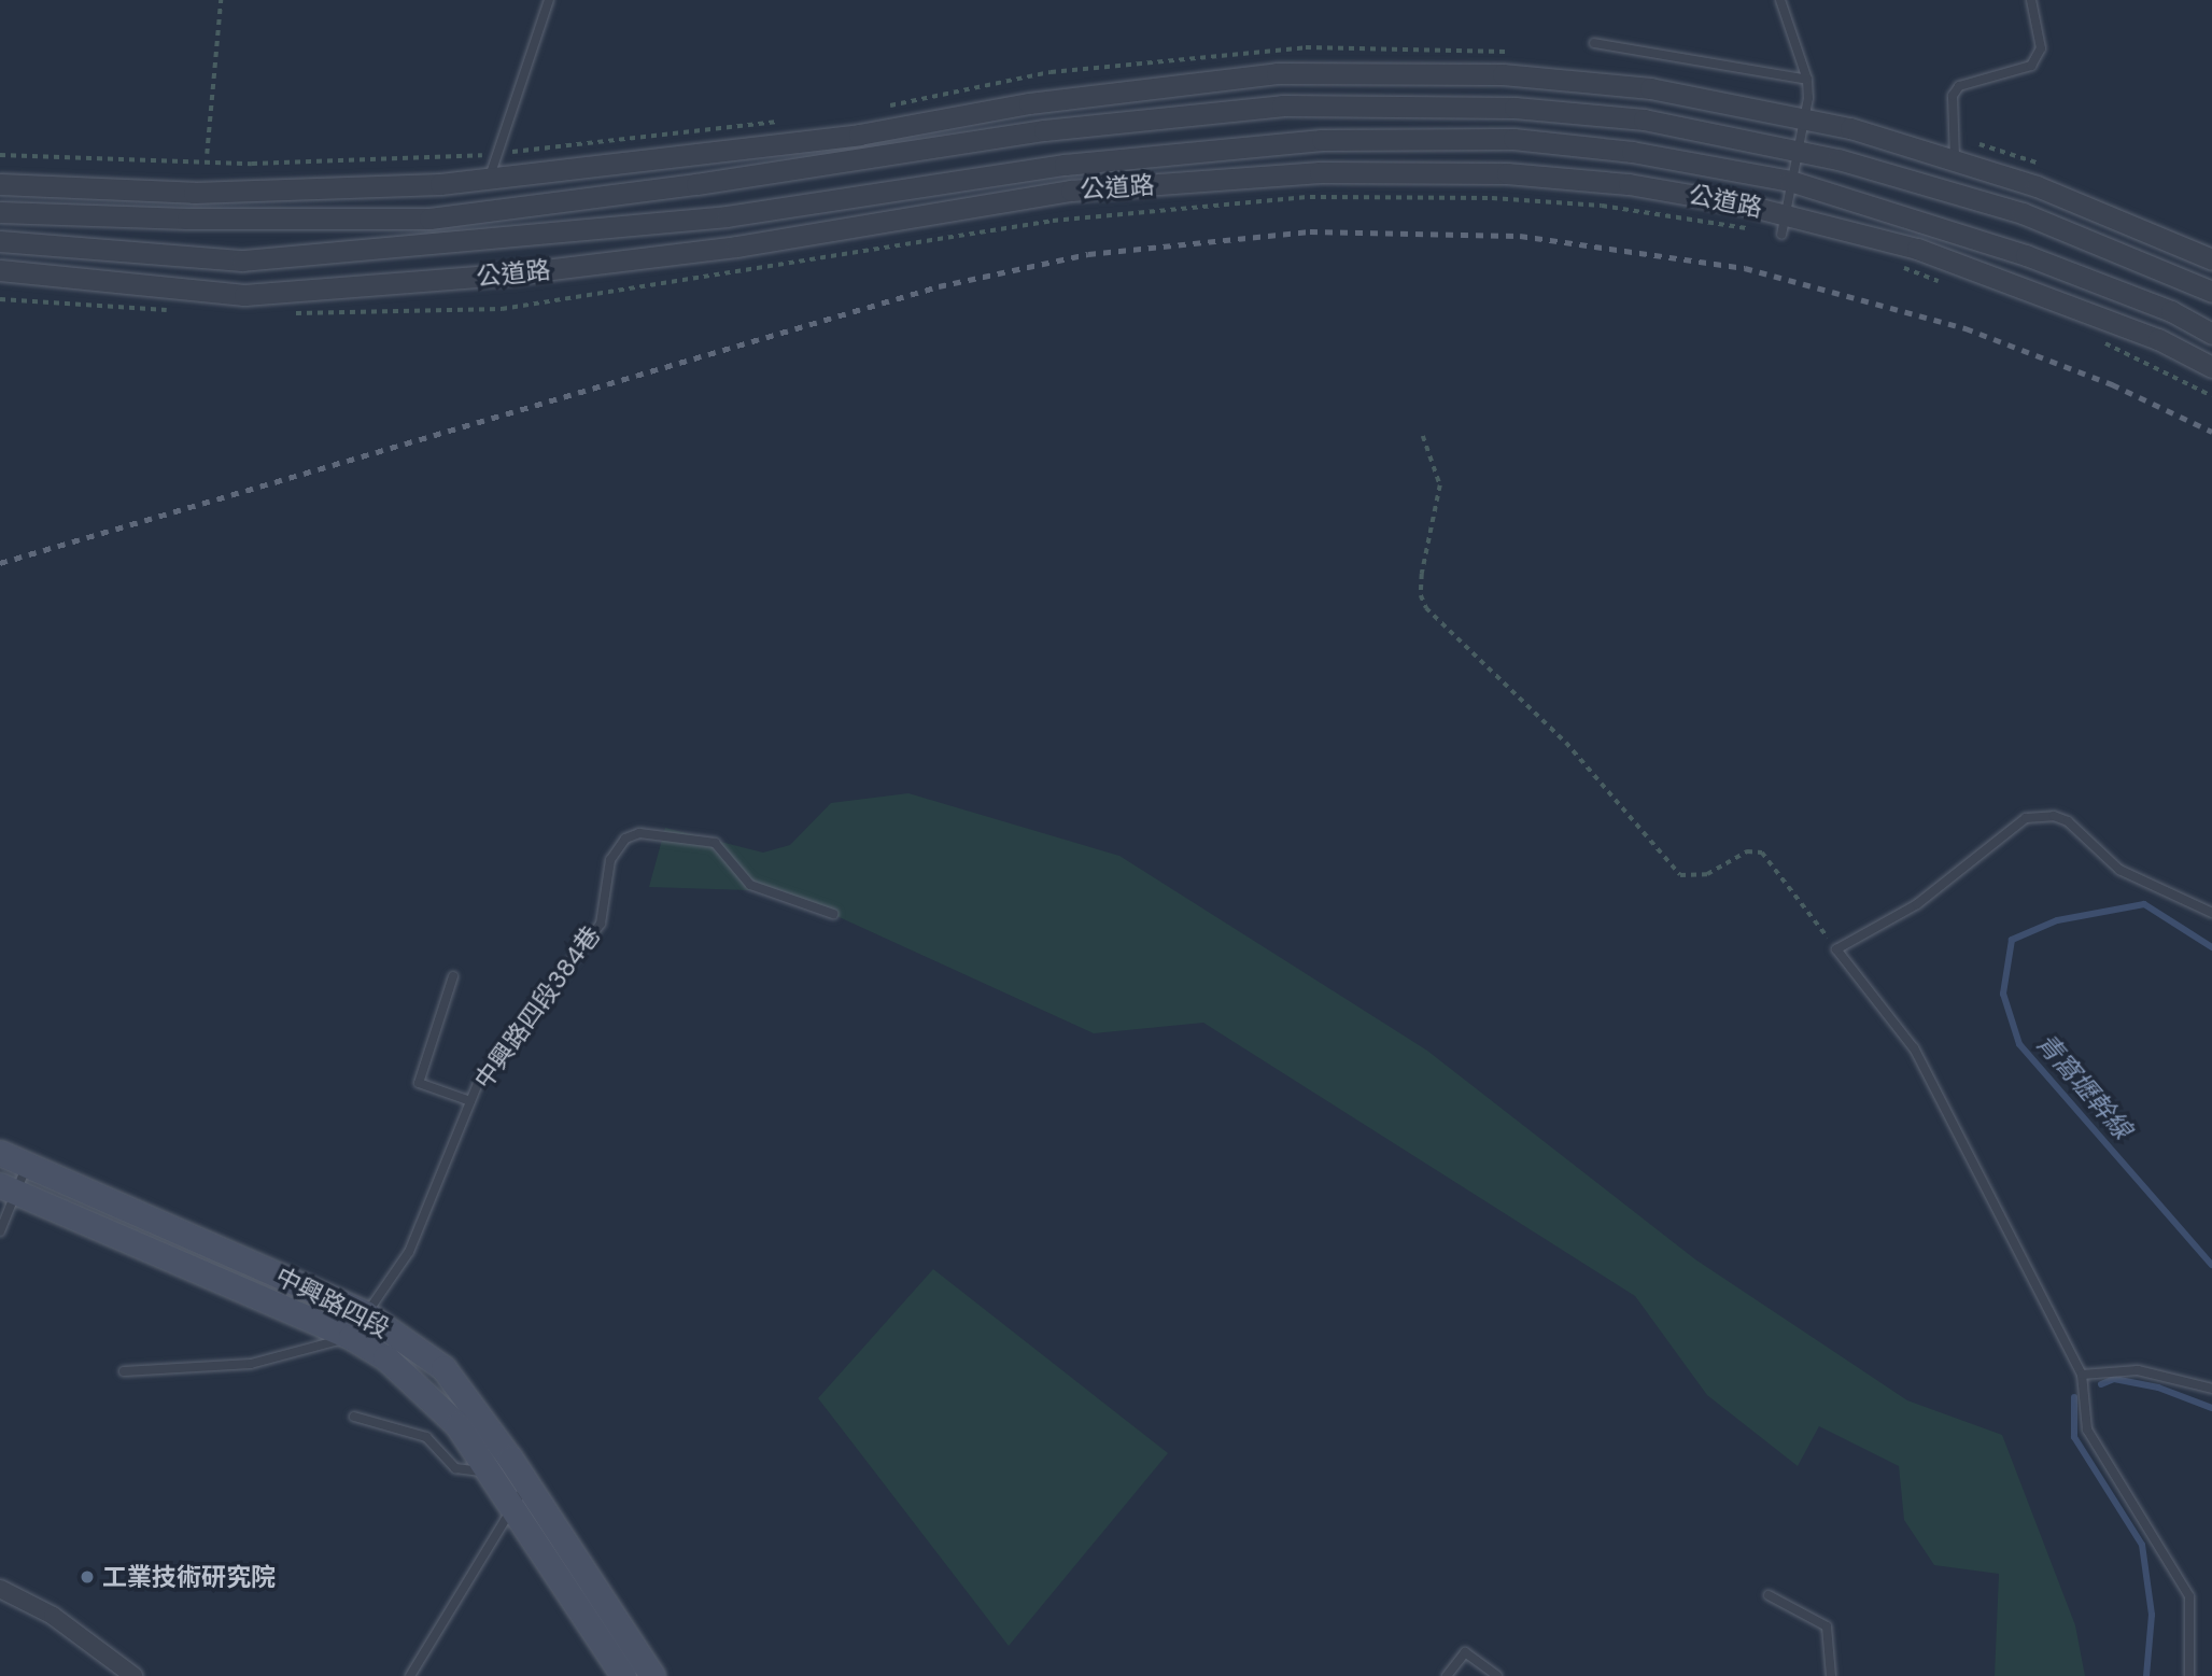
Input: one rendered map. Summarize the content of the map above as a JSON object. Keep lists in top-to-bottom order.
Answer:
{
  "streets": {
    "main road": ["中興路四段"],
    "street": ["公道路"],
    "lane": ["中興路四段384巷"]
  },
  "crossings": [
    ["中興路四段384巷", "中興路四段"]
  ],
  "water": ["青窩壢幹線"],
  "places": ["工業技術研究院"]
}
